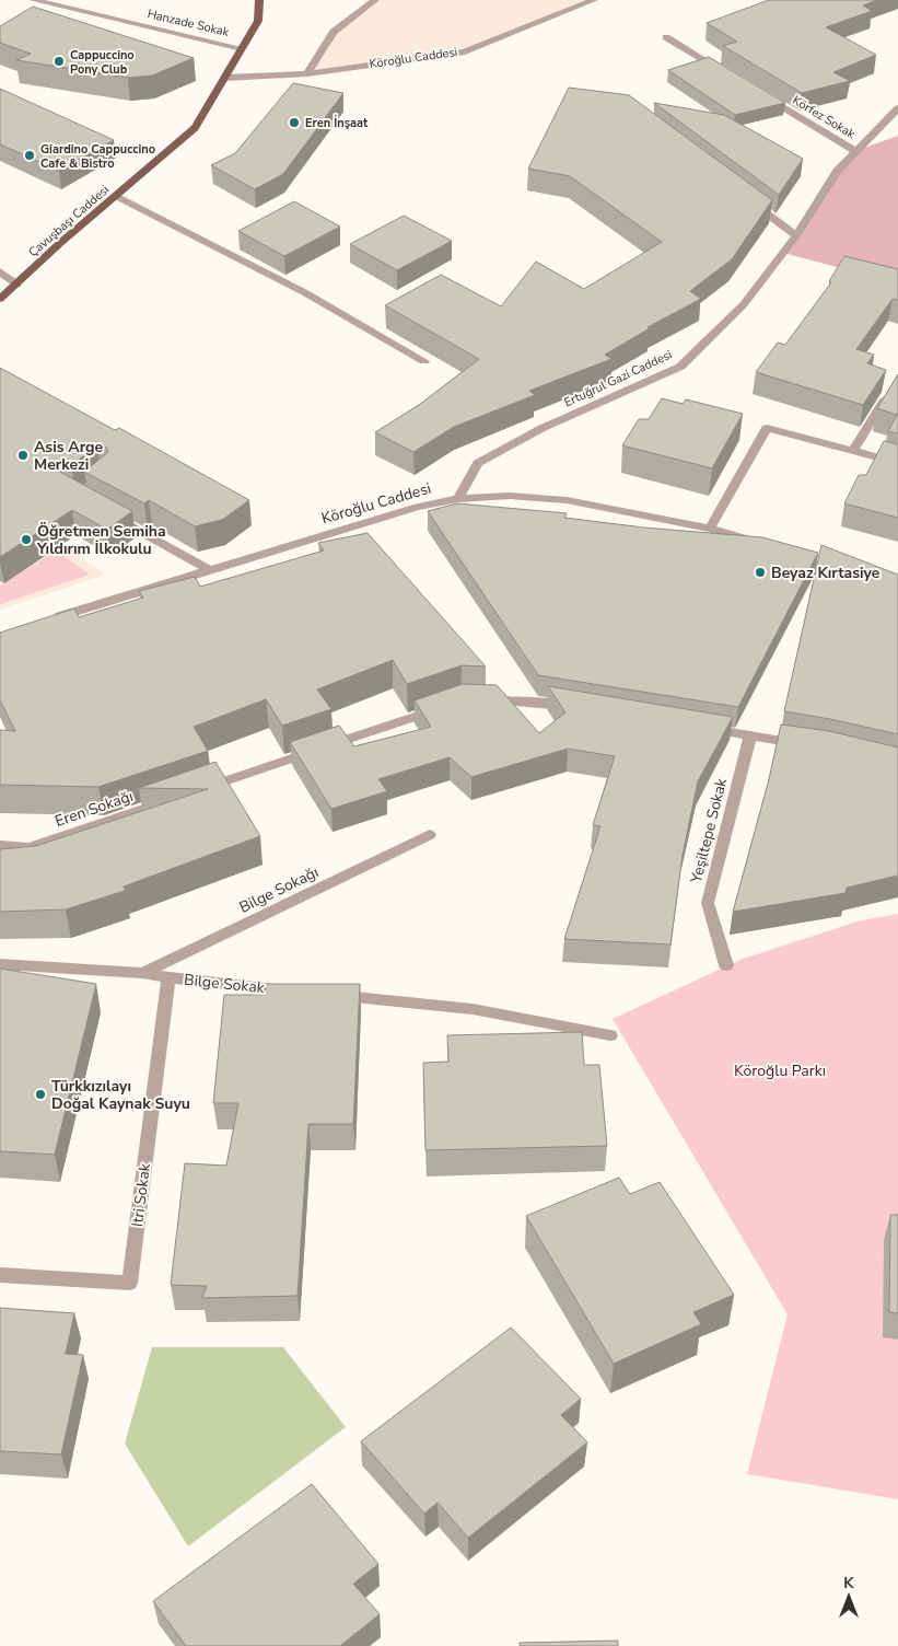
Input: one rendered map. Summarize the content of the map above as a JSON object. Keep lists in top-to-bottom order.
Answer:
{
  "streets": {
    "main road": ["Çavuşbaşı Caddesi"],
    "street": [
      "Hanzade Sokak",
      "Köroğlu Caddesi",
      "Körfez Sokak",
      "Ertuğrul Gazi Caddesi",
      "Eren Sokağı",
      "Yeşiltepe Sokak",
      "Bilge Sokağı",
      "Bilge Sokak",
      "Itri Sokak"
    ]
  },
  "crossings": [
    ["Hanzade Sokak", "Çavuşbaşı Caddesi"],
    ["Köroğlu Caddesi", "Çavuşbaşı Caddesi"],
    ["Köroğlu Caddesi", "Ertuğrul Gazi Caddesi"],
    ["Körfez Sokak", "Ertuğrul Gazi Caddesi"],
    ["Bilge Sokağı", "Bilge Sokak"],
    ["Bilge Sokak", "Itri Sokak"]
  ],
  "parks": ["Köroğlu Parkı"],
  "places": [
    "Cappuccino Pony Club",
    "Eren İnşaat",
    "Giardino Cappuccino Cafe & Bistro",
    "Asis Arge Merkezi",
    "Öğretmen Semiha Yıldırım İlkokulu",
    "Beyaz Kırtasiye",
    "Türkkızılayı Doğal Kaynak Suyu"
  ],
  "north": "top"
}
